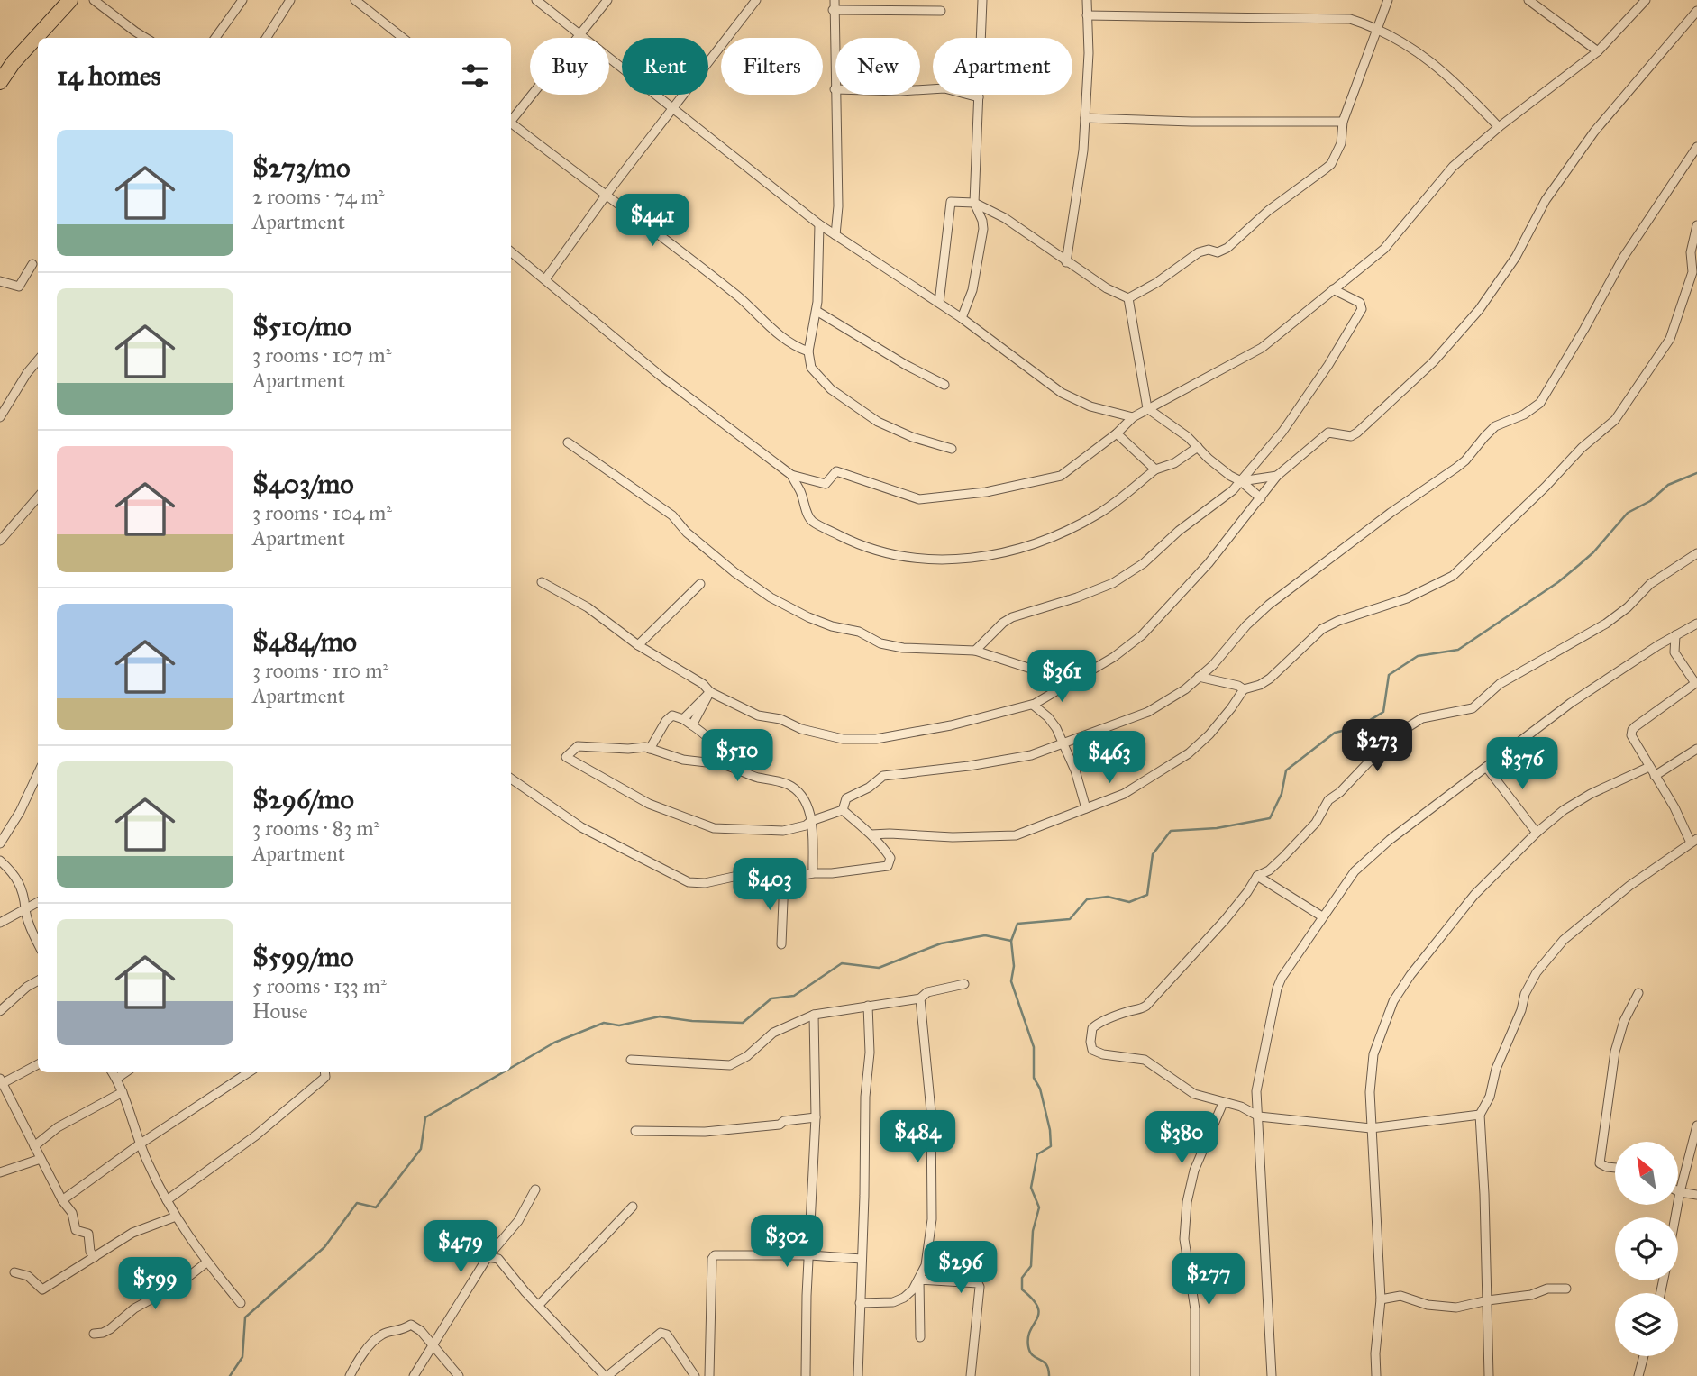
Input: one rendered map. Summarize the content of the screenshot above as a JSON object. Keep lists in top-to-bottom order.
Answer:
{
  "north": "top left",
  "page": {
    "chip": [
      "Buy",
      "Rent",
      "Filters",
      "New",
      "Apartment"
    ],
    "heading": "14 homes",
    "list": [
      {
        "name": "$273/mo",
        "note": "2 rooms · 74 m² · Apartment"
      },
      {
        "name": "$510/mo",
        "note": "3 rooms · 107 m² · Apartment"
      },
      {
        "name": "$403/mo",
        "note": "3 rooms · 104 m² · Apartment"
      },
      {
        "name": "$484/mo",
        "note": "3 rooms · 110 m² · Apartment"
      },
      {
        "name": "$296/mo",
        "note": "3 rooms · 83 m² · Apartment"
      },
      {
        "name": "$599/mo",
        "note": "5 rooms · 133 m² · House"
      }
    ],
    "price": [
      "$441",
      "$361",
      "$273",
      "$510",
      "$463",
      "$376",
      "$403",
      "$484",
      "$380",
      "$302",
      "$479",
      "$296",
      "$277",
      "$599"
    ]
  }
}
